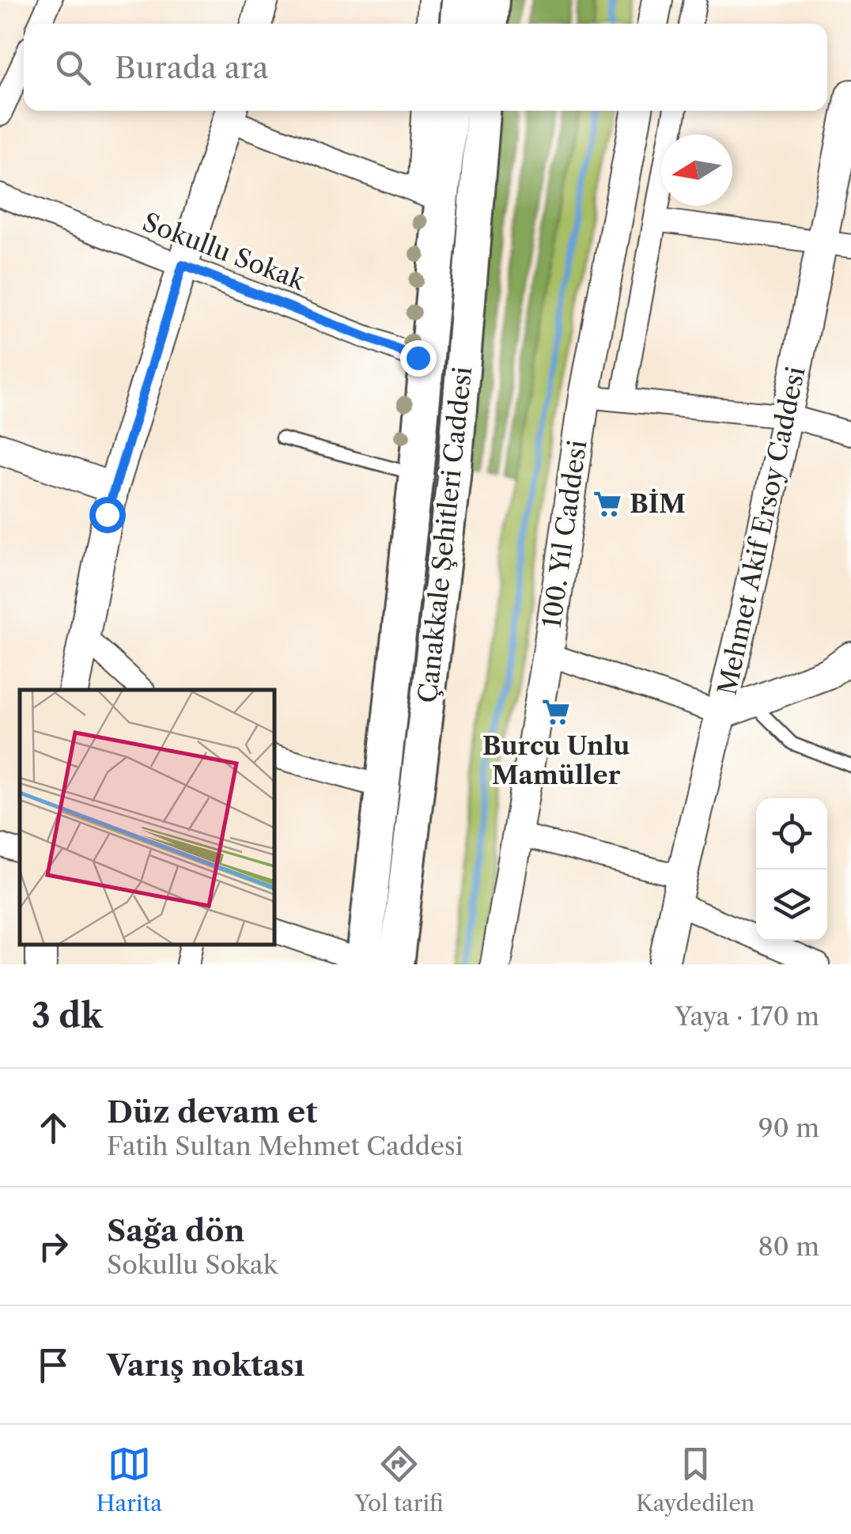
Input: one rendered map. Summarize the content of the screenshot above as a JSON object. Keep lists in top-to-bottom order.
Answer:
{
  "streets": {
    "main road": ["Çanakkale Şehitleri Caddesi"],
    "street": ["Sokullu Sokak", "Mehmet Akif Ersoy Caddesi", "100. Yıl Caddesi"]
  },
  "crossings": [
    ["Sokullu Sokak", "Çanakkale Şehitleri Caddesi"]
  ],
  "places": {
    "supermarket": ["BİM", "Burcu Unlu Mamüller"]
  },
  "north": "left",
  "page": {
    "search": "Burada ara",
    "heading": ["3 dk", "Yaya · 170 m"],
    "list": [
      ["Düz devam et", "Fatih Sultan Mehmet Caddesi", "90 m"],
      ["Sağa dön", "Sokullu Sokak", "80 m"],
      "Varış noktası"
    ],
    "nav": ["Harita", "Yol tarifi", "Kaydedilen"]
  }
}
